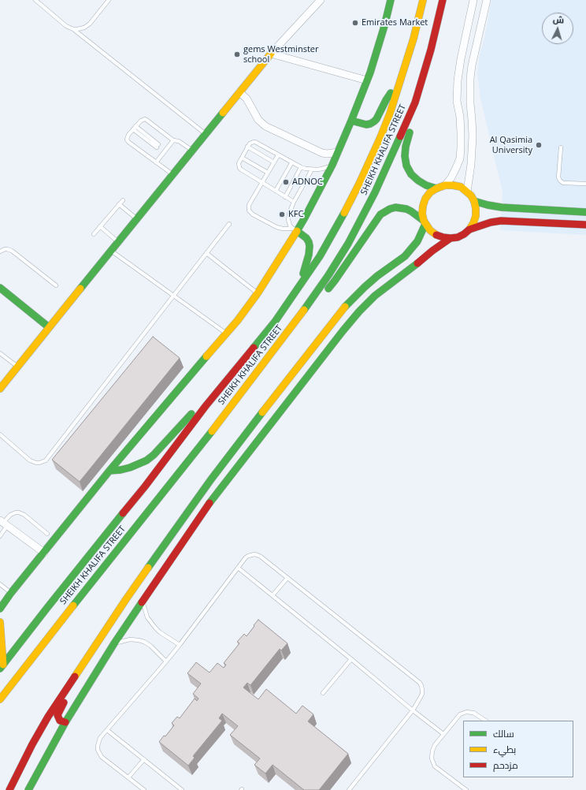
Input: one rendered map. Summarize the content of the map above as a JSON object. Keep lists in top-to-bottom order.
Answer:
{
  "streets": {
    "main road": ["SHEIKH KHALIFA STREET"]
  },
  "places": [
    "Emirates Market",
    "gems Westminster school",
    "Al Qasimia University",
    "ADNOC",
    "KFC"
  ],
  "legend": ["سالك", "بطيء", "مزدحم"],
  "north": "top"
}
